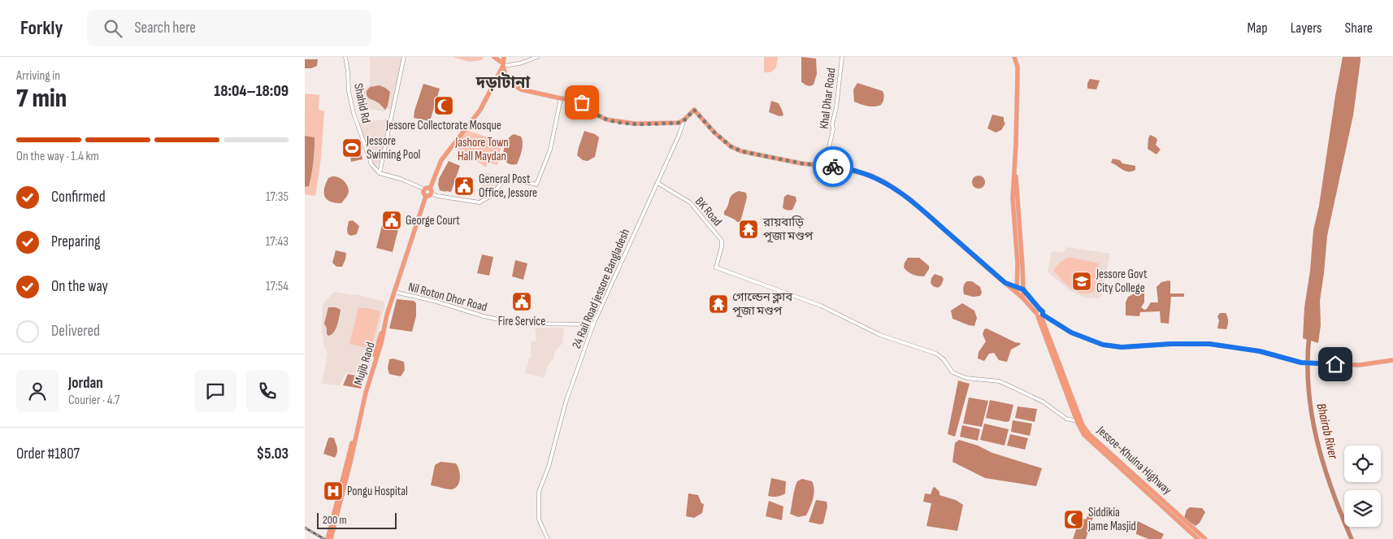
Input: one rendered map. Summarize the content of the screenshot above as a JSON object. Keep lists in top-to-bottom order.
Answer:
{
  "streets": {
    "highway": ["Mujib Raod", "Jessoe-Khulna Highway"],
    "street": [
      "Khal Dhar Road",
      "Shahid Rd",
      "BK Road",
      "24 Rail Road jessore Bangladesh",
      "Nil Roton Dhor Road"
    ]
  },
  "crossings": [
    ["Khal Dhar Road", "Jessoe-Khulna Highway"],
    ["BK Road", "24 Rail Road jessore Bangladesh"],
    ["BK Road", "Jessoe-Khulna Highway"],
    ["24 Rail Road jessore Bangladesh", "Nil Roton Dhor Road"],
    ["24 Rail Road jessore Bangladesh", "Jessoe-Khulna Highway"],
    ["Nil Roton Dhor Road", "Mujib Raod"]
  ],
  "districts": ["দড়াটানা"],
  "water": ["Bhairab River"],
  "parks": ["Jashore Town Hall Maydan"],
  "places": {
    "mosque": ["Jessore Collectorate Mosque", "Siddikia Jame Masjid"],
    "sports": ["Jessore Swiming Pool"],
    "public building": ["General Post Office, Jessore", "George Court", "Fire Service"],
    "temple": ["রায়বাড়ি পূজা মণ্ডপ", "গোল্ডেন ক্লাব পূজা মণ্ডপ"],
    "school or university": ["Jessore Govt City College"],
    "hospital": ["Pongu Hospital"]
  },
  "scale_bar": "200 m",
  "page": {
    "header": "Forkly",
    "search": "Search here",
    "nav": ["Map", "Layers", "Share"],
    "heading": ["7 min", "Arriving in", "18:04–18:09"],
    "panel": [
      "Jordan",
      "Courier · 4.7",
      "Order #1807",
      "$5.03"
    ],
    "bar": "On the way · 1.4 km",
    "list": [
      ["Confirmed", "17:35"],
      ["Preparing", "17:43"],
      ["On the way", "17:54"],
      "Delivered"
    ],
    "scale": "200 m"
  }
}
